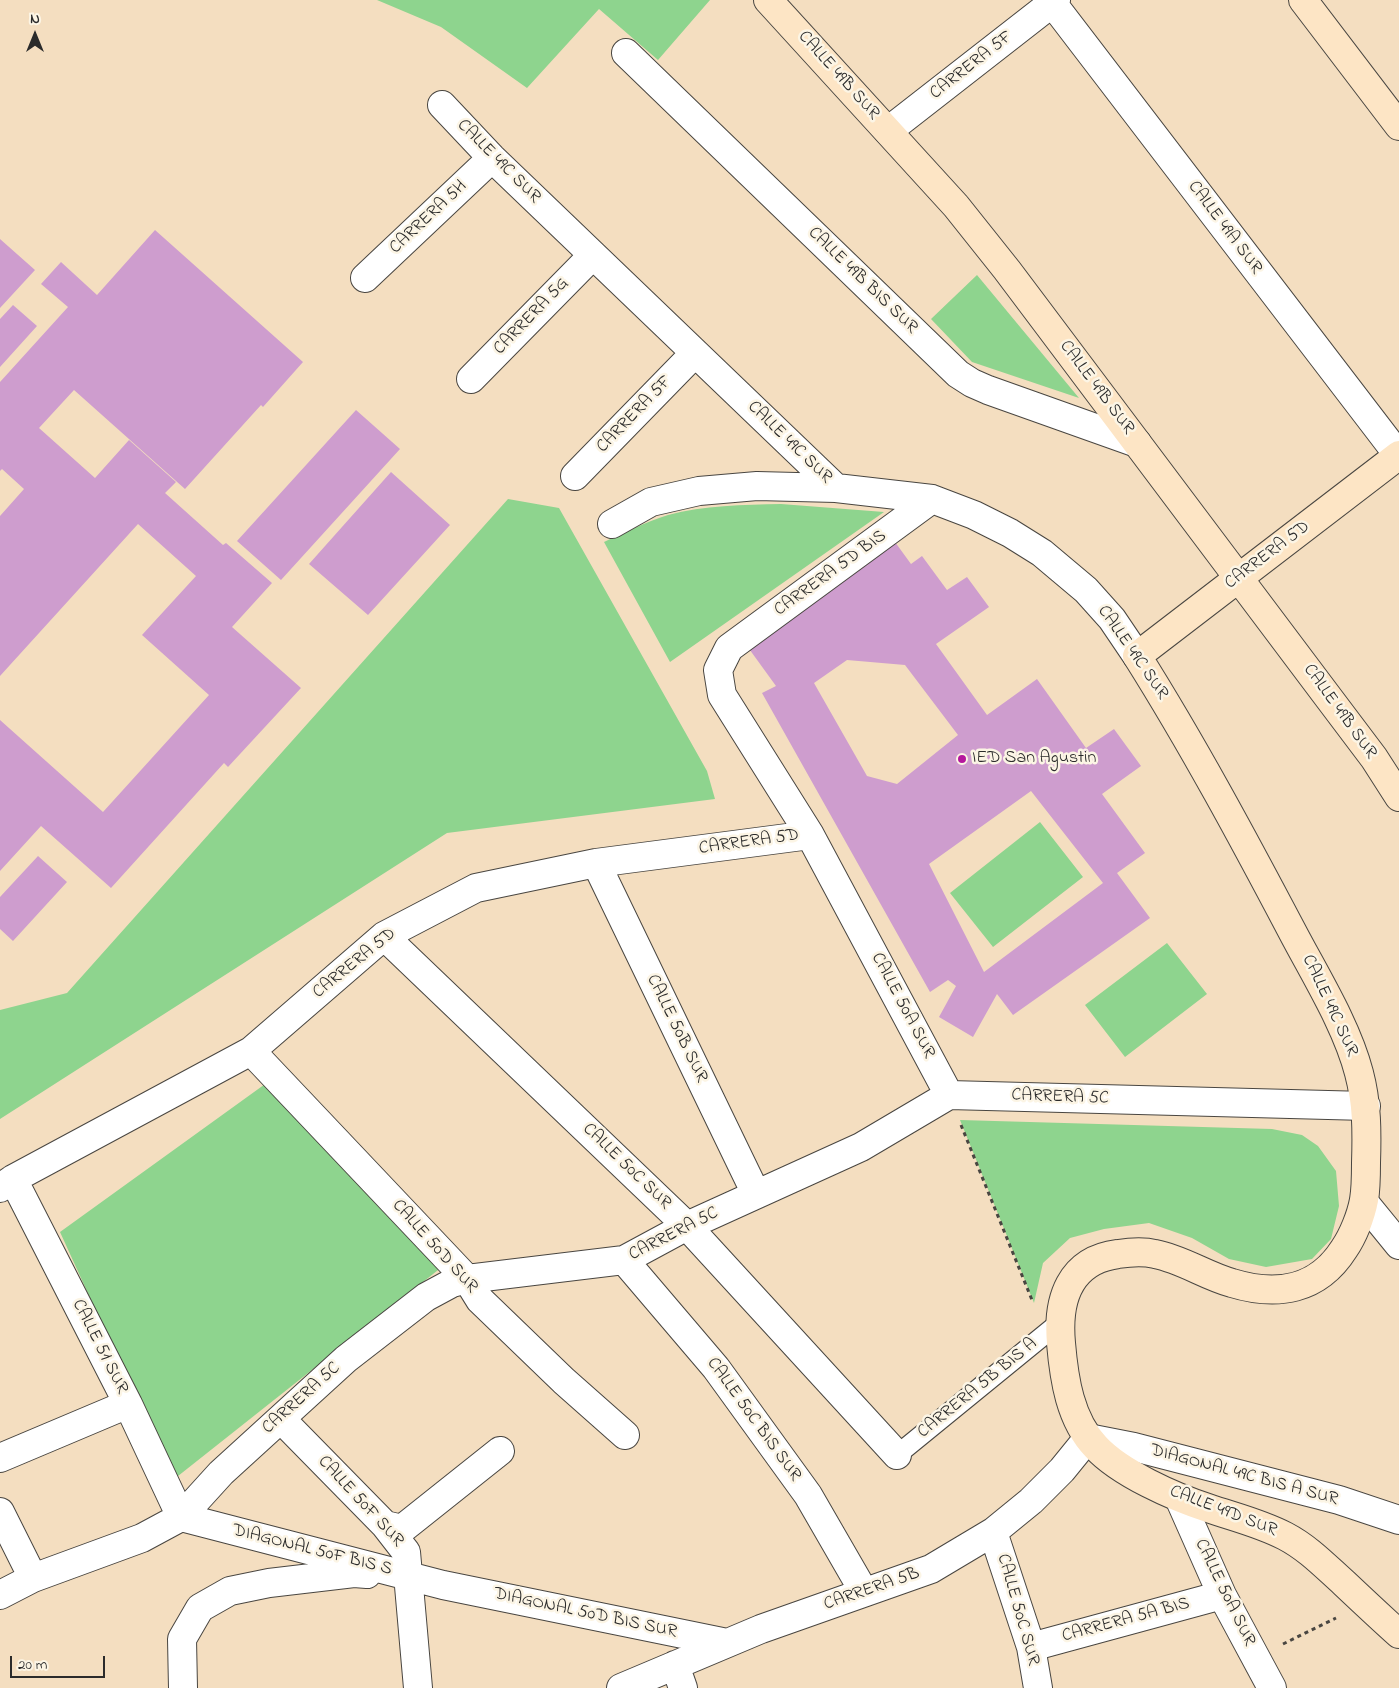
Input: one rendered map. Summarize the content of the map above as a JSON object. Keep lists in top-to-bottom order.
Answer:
{
  "streets": {
    "street": [
      "CARRERA 5F",
      "CALLE 49B SUR",
      "CALLE 49C SUR",
      "CARRERA 5H",
      "CALLE 49A SUR",
      "CALLE 49B BIS SUR",
      "CARRERA 5G",
      "CARRERA 5D",
      "CARRERA 5D BIS",
      "CALLE 50A SUR",
      "CALLE 50B SUR",
      "CARRERA 5C",
      "CALLE 50C SUR",
      "CALLE 50D SUR",
      "CALLE 51 SUR",
      "CARRERA 5B BIS A",
      "CALLE 50C BIS SUR",
      "DIAGONAL 49C BIS A SUR",
      "CALLE 50F SUR",
      "CALLE 49D SUR",
      "DIAGONAL 50F BIS S",
      "CARRERA 5B",
      "DIAGONAL 50D BIS SUR",
      "CARRERA 5A BIS"
    ]
  },
  "crossings": [
    ["CARRERA 5F", "CALLE 49B SUR"],
    ["CARRERA 5F", "CALLE 49C SUR"],
    ["CARRERA 5F", "CALLE 49A SUR"],
    ["CALLE 49B SUR", "CALLE 49B BIS SUR"],
    ["CALLE 49B SUR", "CARRERA 5D"],
    ["CALLE 49C SUR", "CARRERA 5H"],
    ["CALLE 49C SUR", "CARRERA 5G"],
    ["CALLE 49C SUR", "CARRERA 5D"],
    ["CALLE 49C SUR", "CARRERA 5D BIS"],
    ["CALLE 49C SUR", "CARRERA 5C"],
    ["CALLE 49C SUR", "CARRERA 5B BIS A"],
    ["CALLE 49A SUR", "CARRERA 5D"],
    ["CARRERA 5D", "CALLE 50A SUR"],
    ["CARRERA 5D", "CALLE 50B SUR"],
    ["CARRERA 5D", "CALLE 50C SUR"],
    ["CARRERA 5D", "CALLE 50D SUR"],
    ["CARRERA 5D", "CALLE 51 SUR"],
    ["CARRERA 5D BIS", "CALLE 50A SUR"],
    ["CALLE 50A SUR", "CARRERA 5C"],
    ["CALLE 50A SUR", "CALLE 49D SUR"],
    ["CALLE 50A SUR", "CARRERA 5A BIS"],
    ["CALLE 50B SUR", "CARRERA 5C"],
    ["CARRERA 5C", "CALLE 50C SUR"],
    ["CARRERA 5C", "CALLE 50D SUR"],
    ["CARRERA 5C", "CALLE 51 SUR"],
    ["CARRERA 5C", "CALLE 50C BIS SUR"],
    ["CARRERA 5C", "CALLE 50F SUR"],
    ["CARRERA 5C", "DIAGONAL 50F BIS S"],
    ["CALLE 50C SUR", "CARRERA 5B BIS A"],
    ["CALLE 50C SUR", "CARRERA 5B"],
    ["CALLE 50C SUR", "CARRERA 5A BIS"],
    ["CALLE 51 SUR", "DIAGONAL 50F BIS S"],
    ["CARRERA 5B BIS A", "CALLE 49D SUR"],
    ["CALLE 50C BIS SUR", "CARRERA 5B"],
    ["DIAGONAL 49C BIS A SUR", "CALLE 49D SUR"],
    ["DIAGONAL 49C BIS A SUR", "CARRERA 5B"],
    ["CALLE 50F SUR", "DIAGONAL 50F BIS S"],
    ["CALLE 49D SUR", "CARRERA 5B"],
    ["DIAGONAL 50F BIS S", "DIAGONAL 50D BIS SUR"],
    ["CARRERA 5B", "DIAGONAL 50D BIS SUR"]
  ],
  "places": ["IED San Agustin"],
  "scale_bar": "20 m",
  "north": "top"
}
